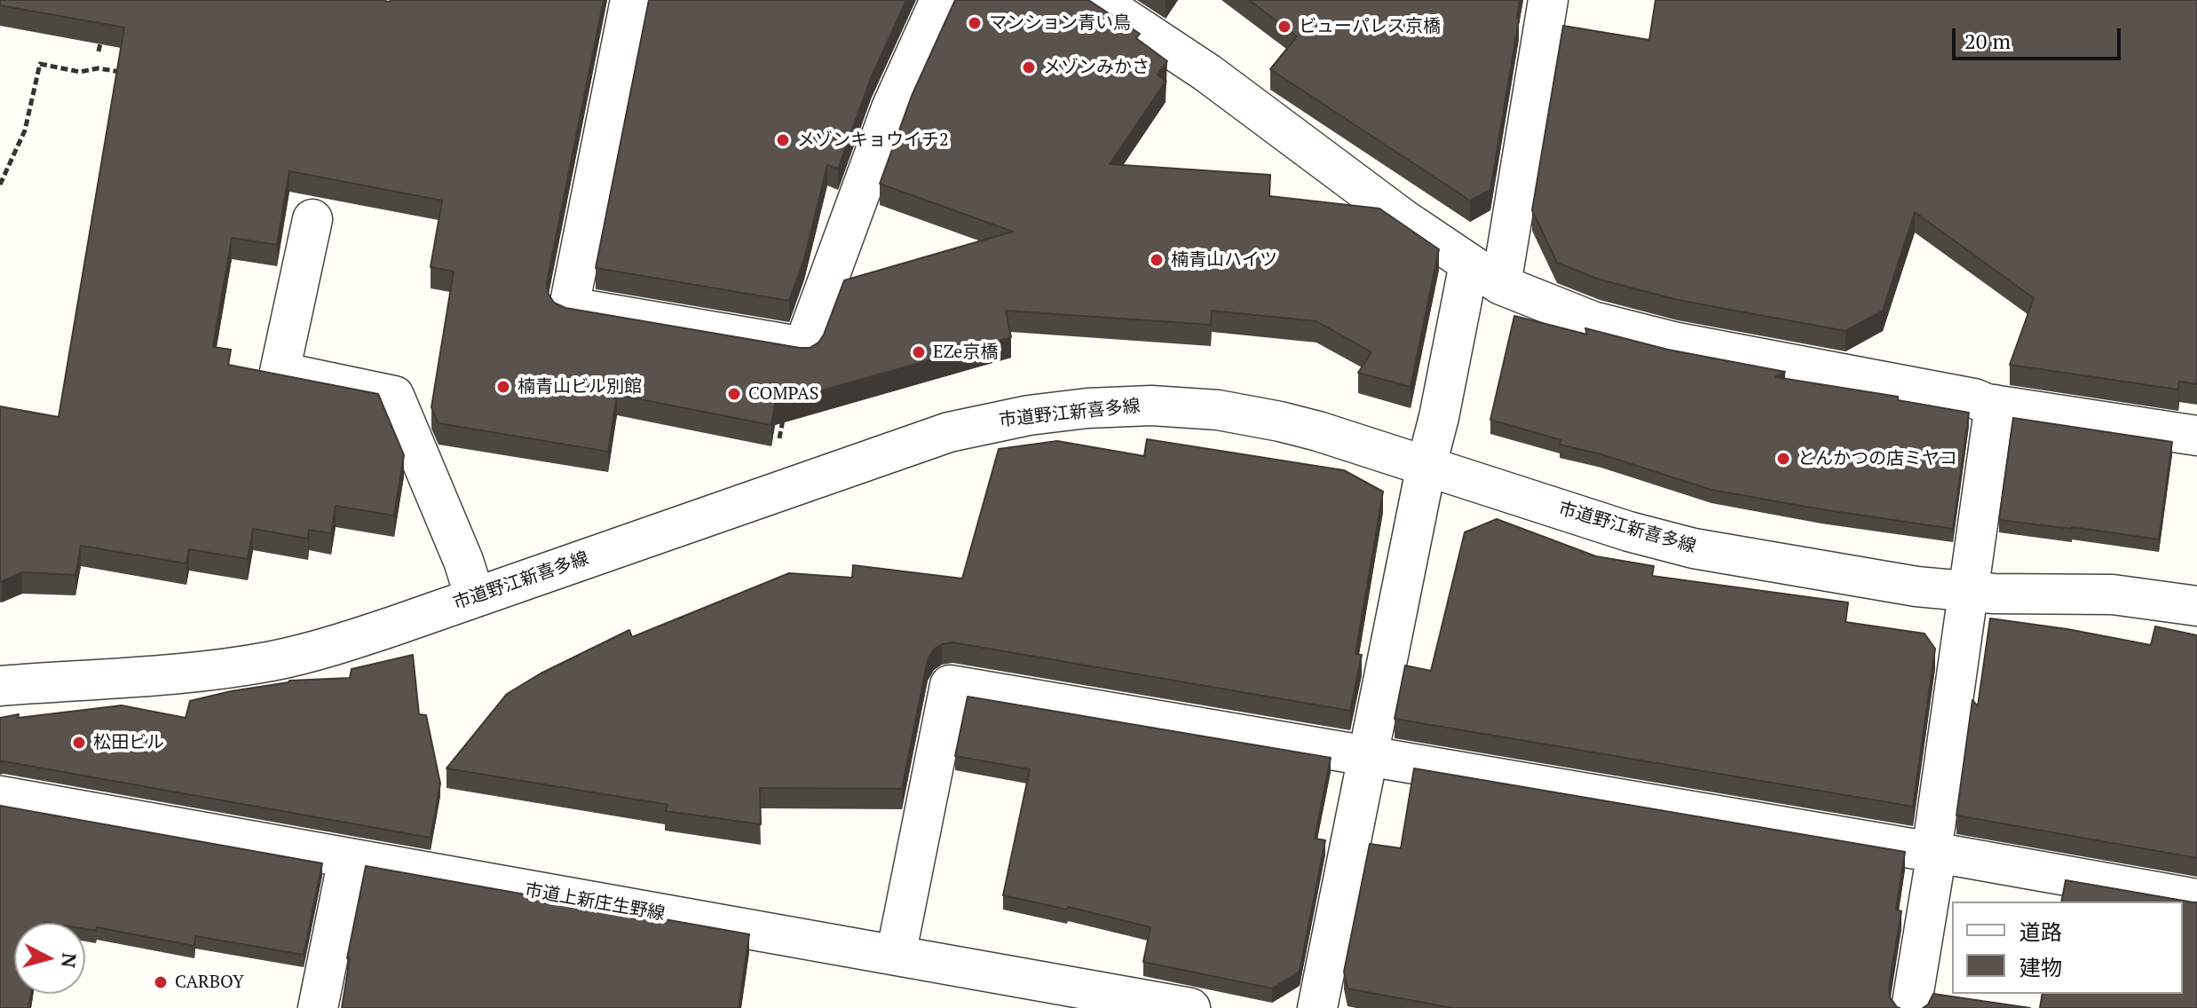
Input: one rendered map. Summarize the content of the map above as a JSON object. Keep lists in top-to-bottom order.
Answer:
{
  "streets": {
    "street": ["市道野江新喜多線", "市道上新庄生野線"]
  },
  "places": [
    "マンション青い鳥",
    "ビューパレス京橋",
    "メゾンみかさ",
    "メゾンキョウイチ2",
    "楠青山ハイツ",
    "EZe京橋",
    "楠青山ビル別館",
    "COMPAS",
    "とんかつの店ミヤコ",
    "松田ビル",
    "CARBOY"
  ],
  "legend": ["道路", "建物"],
  "scale_bar": "20 m",
  "north": "right"
}
